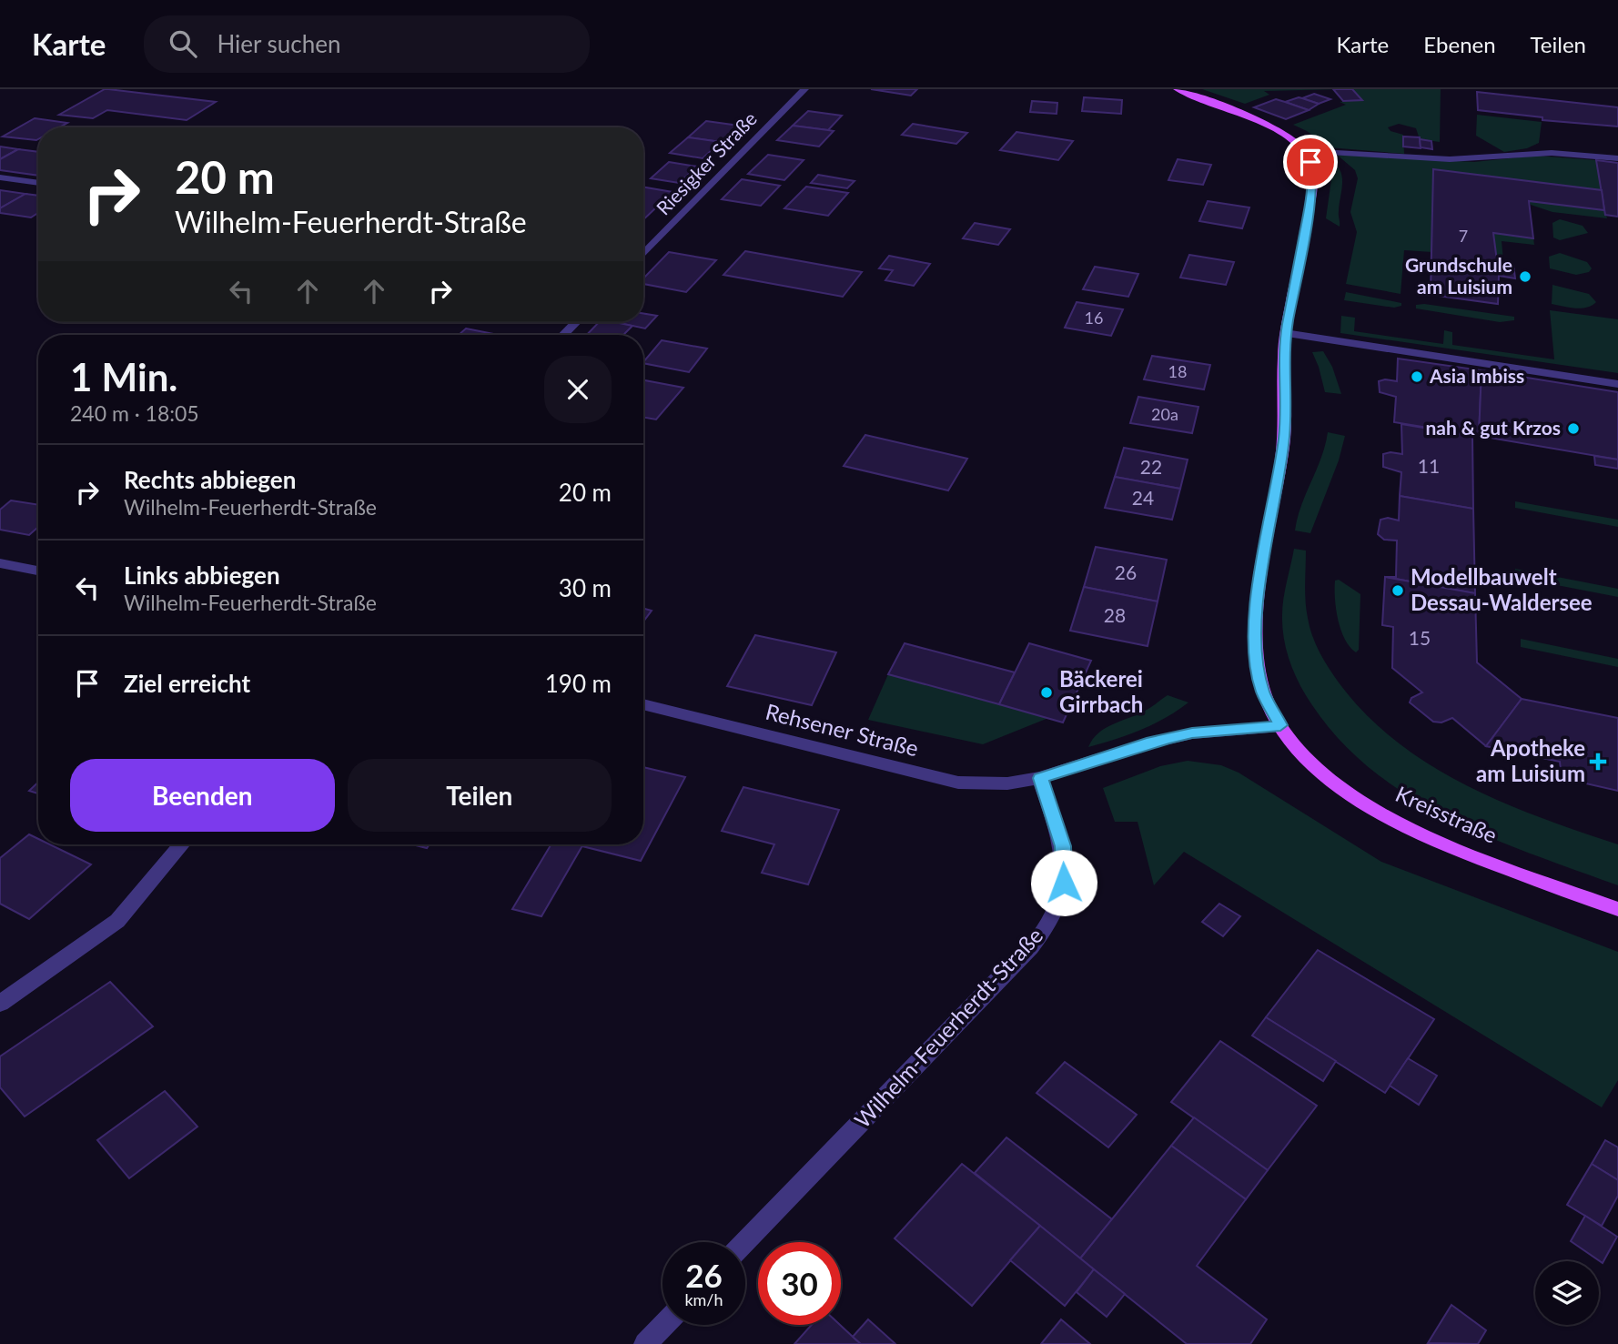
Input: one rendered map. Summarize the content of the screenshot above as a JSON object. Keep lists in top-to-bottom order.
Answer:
{
  "streets": {
    "main road": ["Kreisstraße"],
    "street": ["Riesigker Straße", "Rehsener Straße", "Wilhelm-Feuerherdt-Straße"]
  },
  "crossings": [
    ["Rehsener Straße", "Wilhelm-Feuerherdt-Straße"]
  ],
  "places": {
    "other": [
      "Grundschule am Luisium",
      "Asia Imbiss",
      "nah & gut Krzos",
      "Modellbauwelt Dessau-Waldersee",
      "Bäckerei Girrbach"
    ],
    "health": ["Apotheke am Luisium"]
  },
  "house_numbers": [
    "7",
    "16",
    "18",
    "20a",
    "11",
    "22",
    "24",
    "26",
    "28",
    "15"
  ],
  "page": {
    "header": "Karte",
    "search": "Hier suchen",
    "nav": ["Karte", "Ebenen", "Teilen"],
    "turn": ["20 m", "Wilhelm-Feuerherdt-Straße"],
    "heading": ["1 Min.", "240 m · 18:05"],
    "list": [
      {
        "name": "Rechts abbiegen",
        "note": "Wilhelm-Feuerherdt-Straße",
        "value": "20 m"
      },
      {
        "name": "Links abbiegen",
        "note": "Wilhelm-Feuerherdt-Straße",
        "value": "30 m"
      },
      {
        "name": "Ziel erreicht",
        "value": "190 m"
      }
    ],
    "buttons": ["Beenden", "Teilen"],
    "speed": "26 km/h",
    "limit": "30"
  }
}
